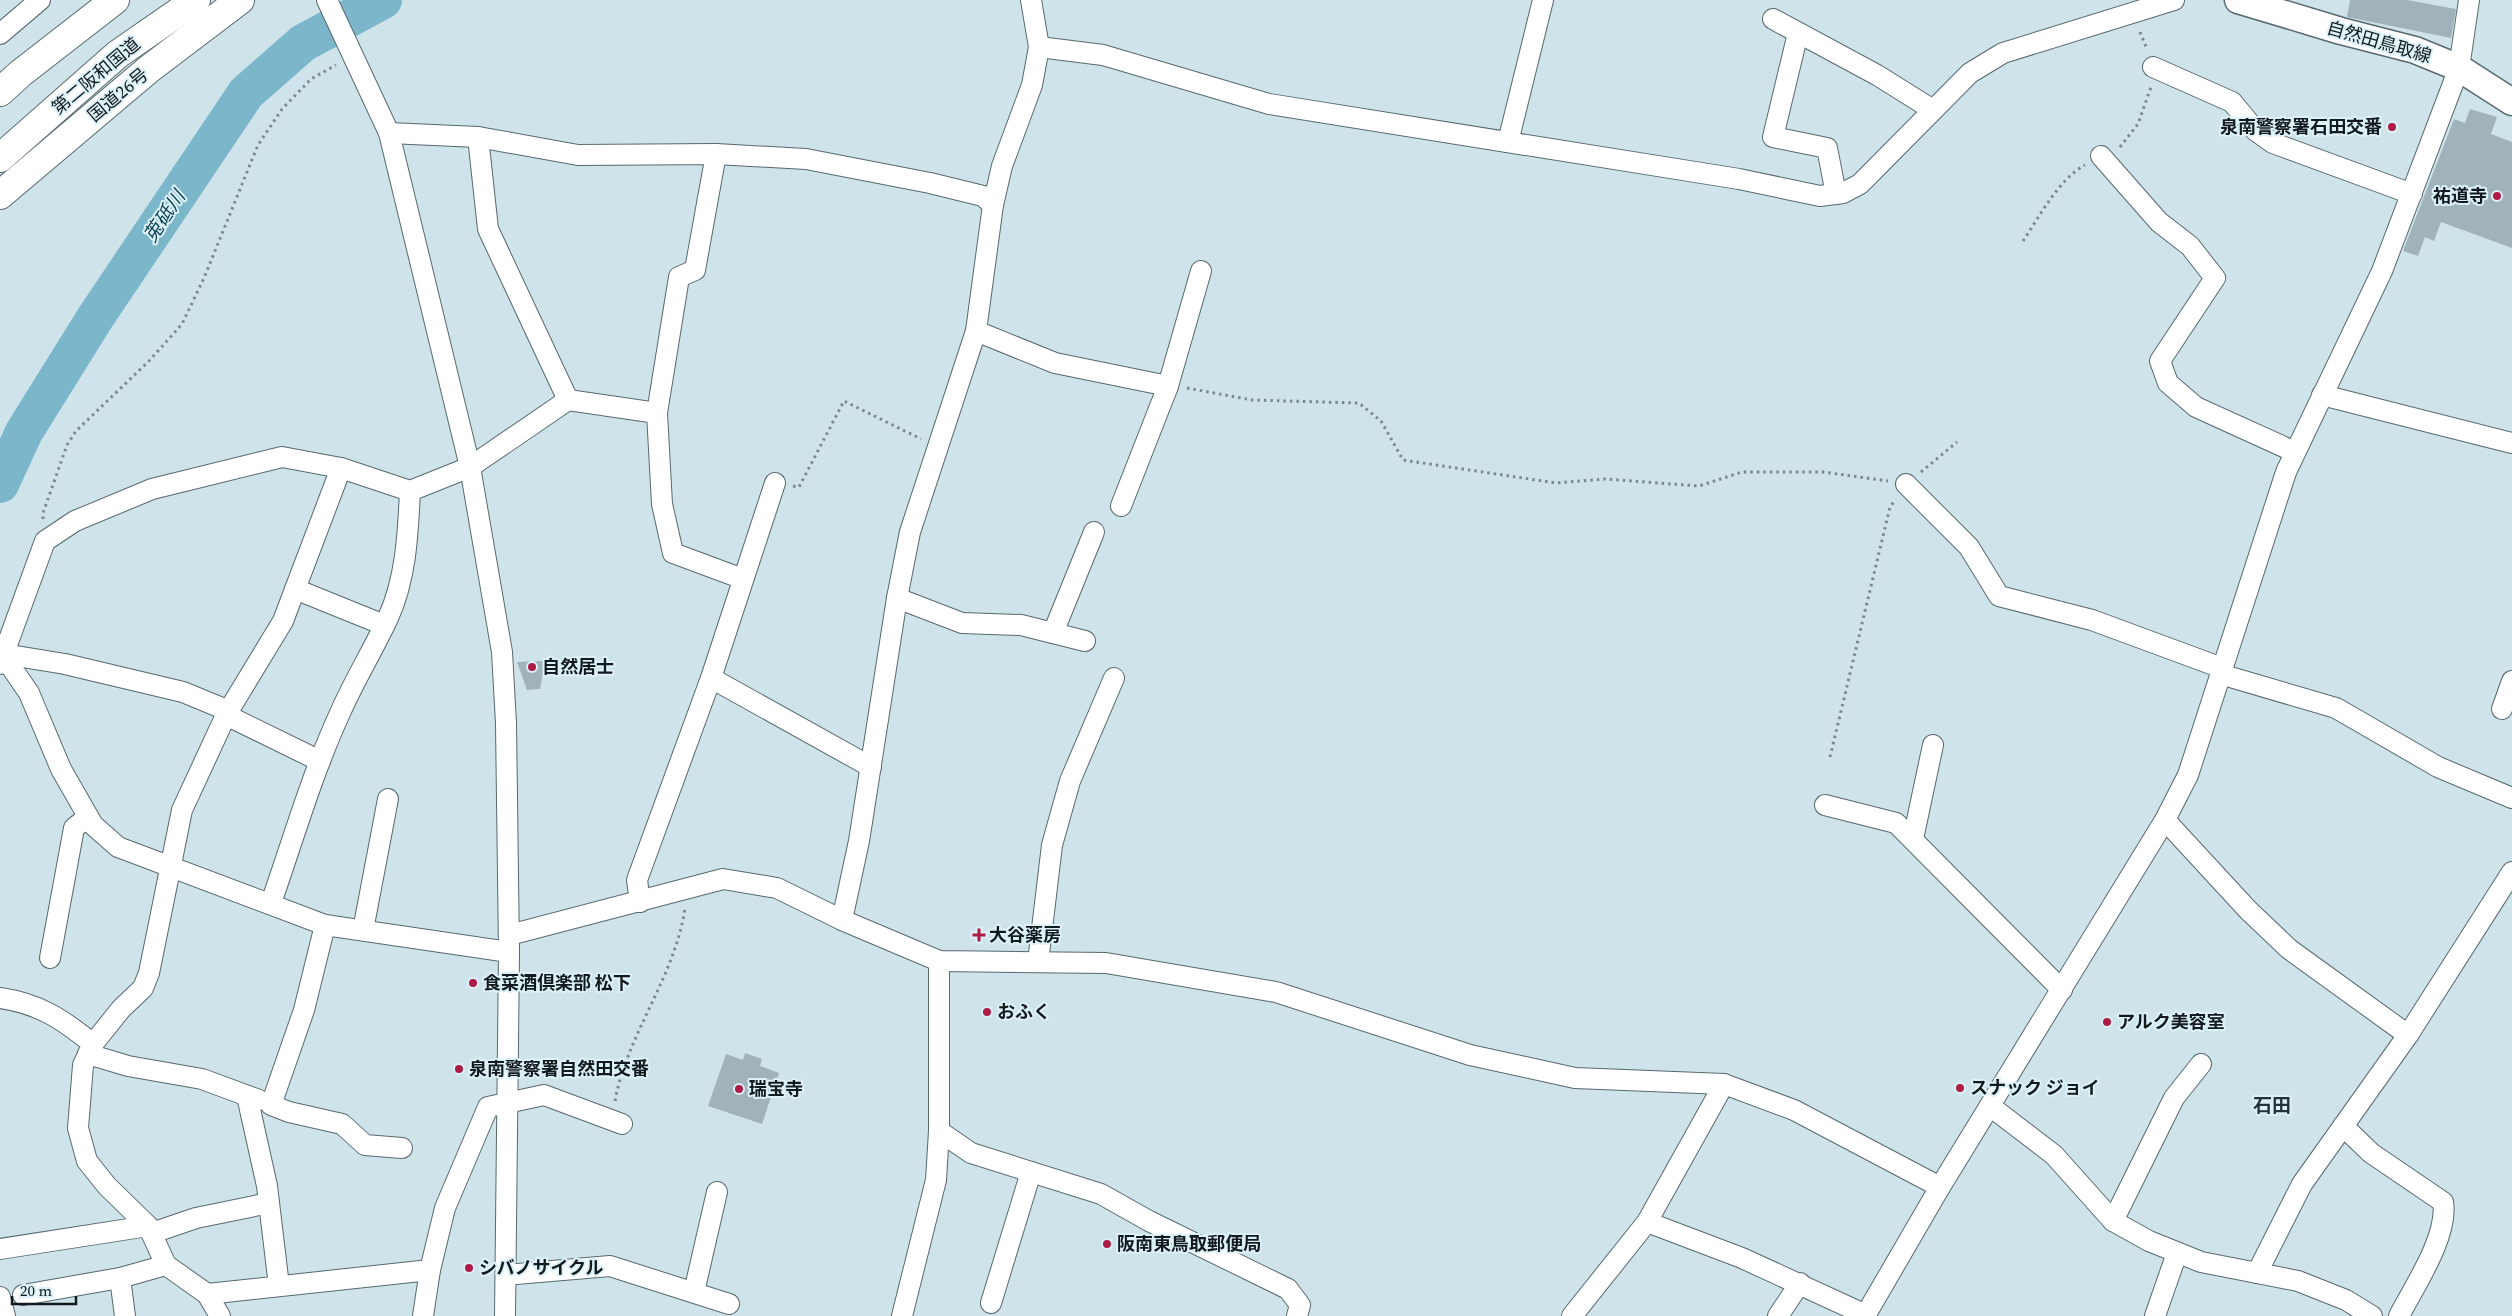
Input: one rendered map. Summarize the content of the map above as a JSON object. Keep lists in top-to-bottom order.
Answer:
{
  "streets": {
    "highway": ["第二阪和国道", "国道26号"],
    "main road": ["自然田鳥取線"]
  },
  "districts": ["石田"],
  "water": ["莵砥川"],
  "places": {
    "other": [
      "泉南警察署石田交番",
      "祐道寺",
      "自然居士",
      "食菜酒倶楽部 松下",
      "おふく",
      "アルク美容室",
      "泉南警察署自然田交番",
      "スナック ジョイ",
      "瑞宝寺",
      "阪南東鳥取郵便局",
      "シバノサイクル"
    ],
    "health": ["大谷薬房"]
  },
  "scale_bar": "20 m"
}
